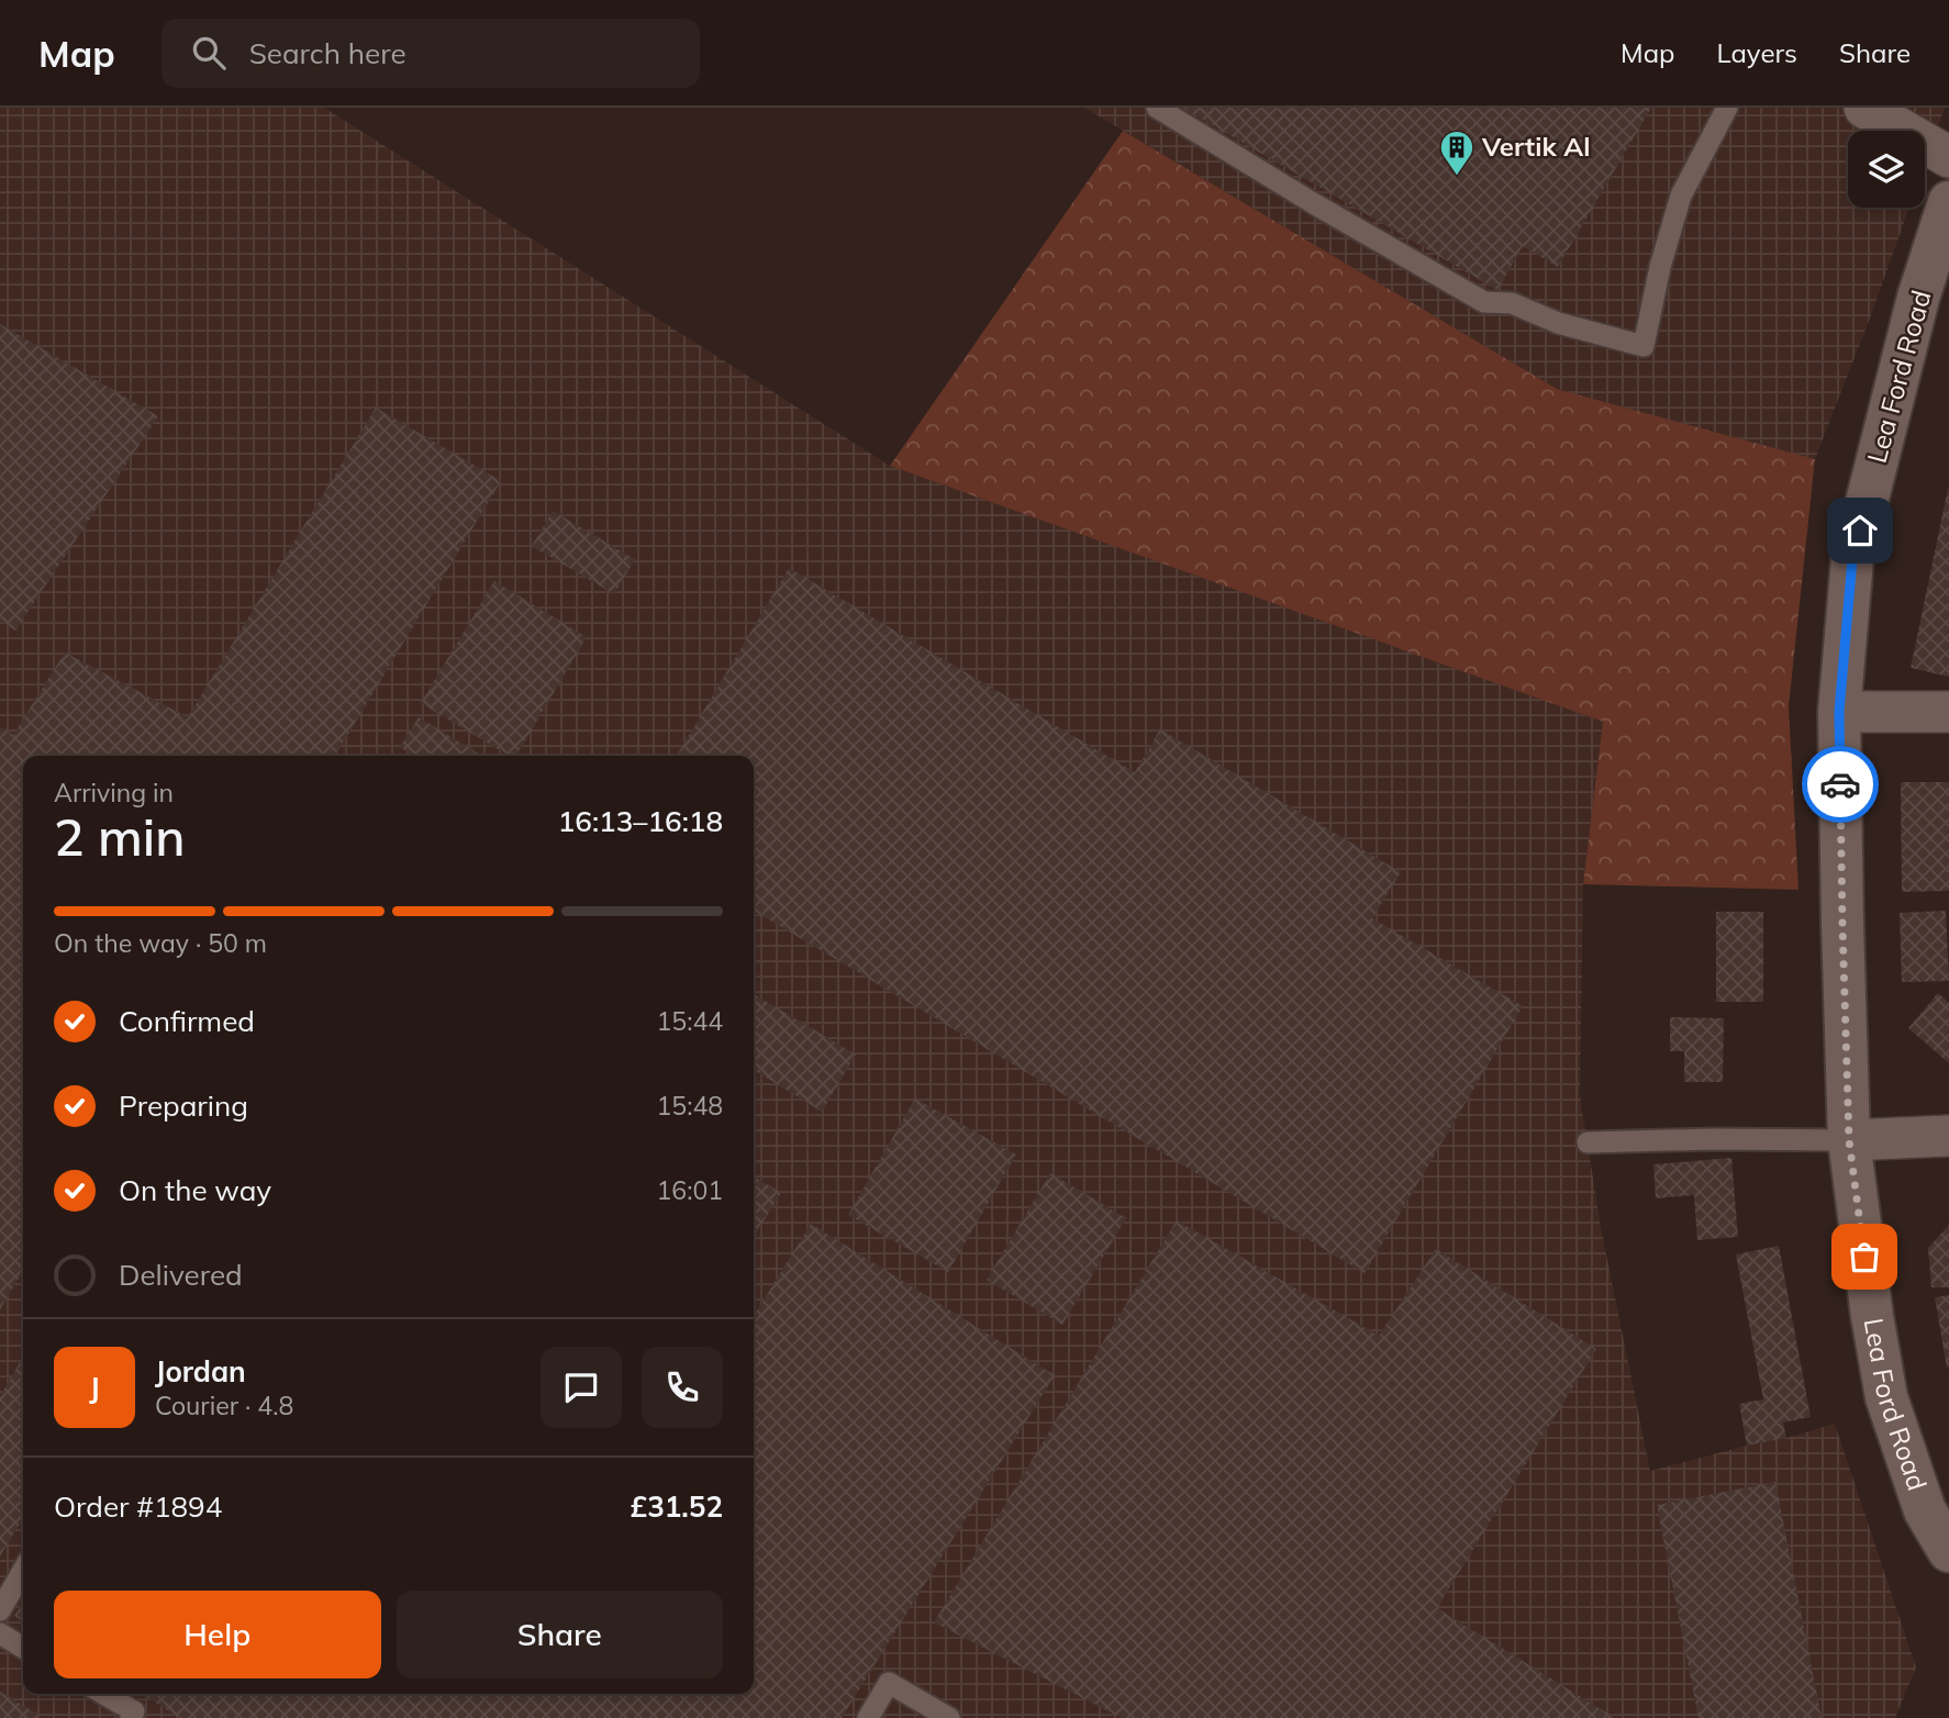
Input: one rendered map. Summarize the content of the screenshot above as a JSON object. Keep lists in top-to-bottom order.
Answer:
{
  "streets": {
    "street": ["Lea Ford Road"]
  },
  "places": {
    "building": ["Vertik Al"]
  },
  "page": {
    "header": "Map",
    "search": "Search here",
    "nav": ["Map", "Layers", "Share"],
    "heading": ["2 min", "Arriving in", "16:13–16:18"],
    "panel": [
      "Jordan",
      "Courier · 4.8",
      "Order #1894",
      "£31.52"
    ],
    "bar": "On the way · 50 m",
    "list": [
      ["Confirmed", "15:44"],
      ["Preparing", "15:48"],
      ["On the way", "16:01"],
      "Delivered"
    ],
    "round": "J",
    "buttons": ["Help", "Share"]
  }
}
